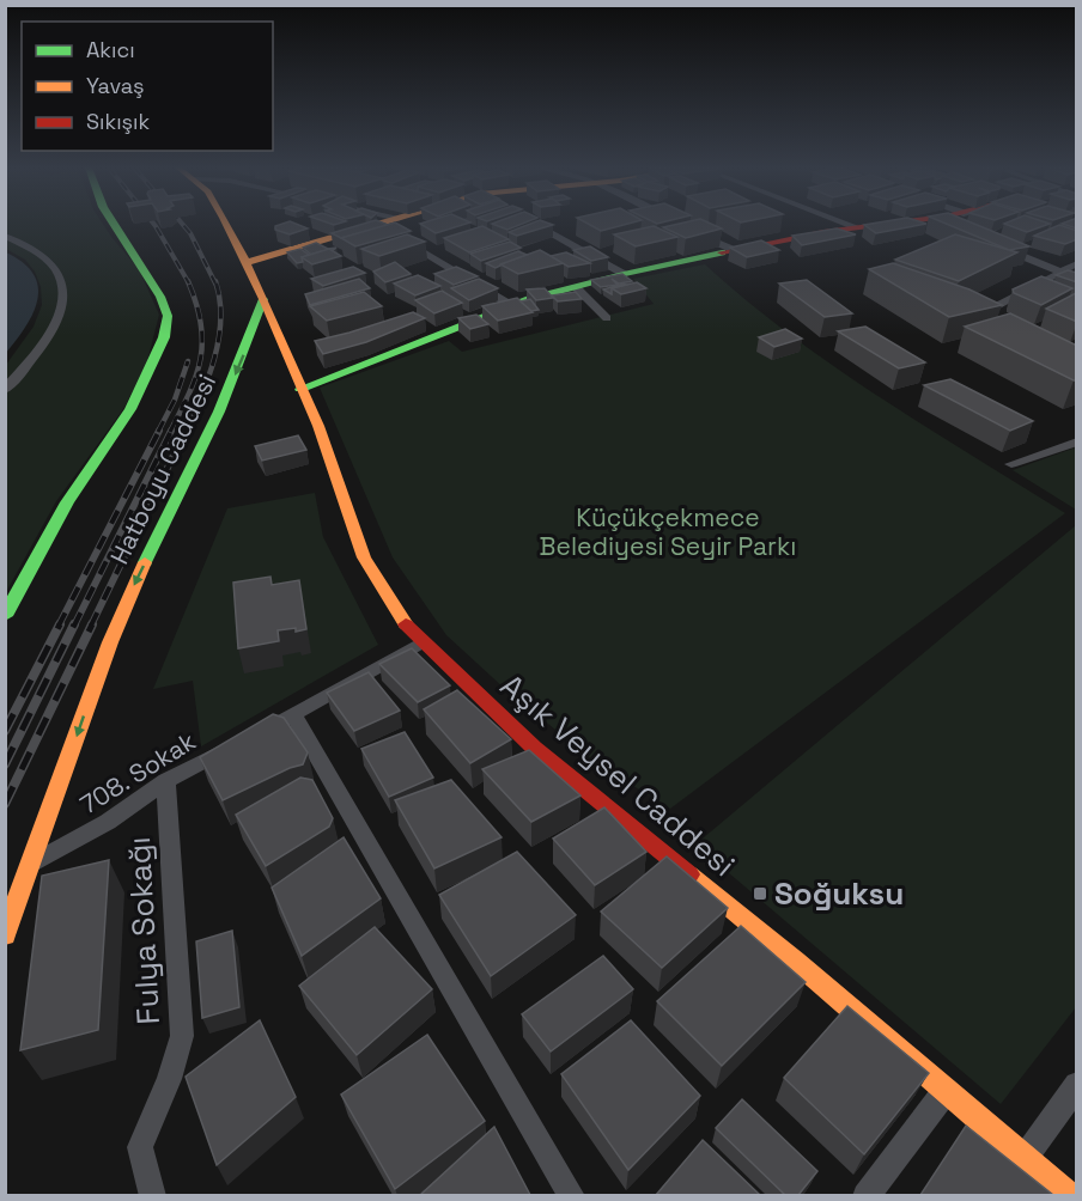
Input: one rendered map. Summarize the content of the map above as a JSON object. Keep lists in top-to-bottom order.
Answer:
{
  "streets": {
    "street": [
      "Hatboyu Caddesi",
      "708. Sokak",
      "Aşık Veysel Caddesi",
      "Fulya Sokağı"
    ]
  },
  "crossings": [
    ["Hatboyu Caddesi", "708. Sokak"],
    ["Hatboyu Caddesi", "Aşık Veysel Caddesi"],
    ["708. Sokak", "Fulya Sokağı"]
  ],
  "one_way": ["Hatboyu Caddesi"],
  "parks": ["Küçükçekmece Belediyesi Seyir Parkı"],
  "places": {
    "transit": ["Soğuksu"]
  },
  "legend": ["Akıcı", "Yavaş", "Sıkışık"]
}
